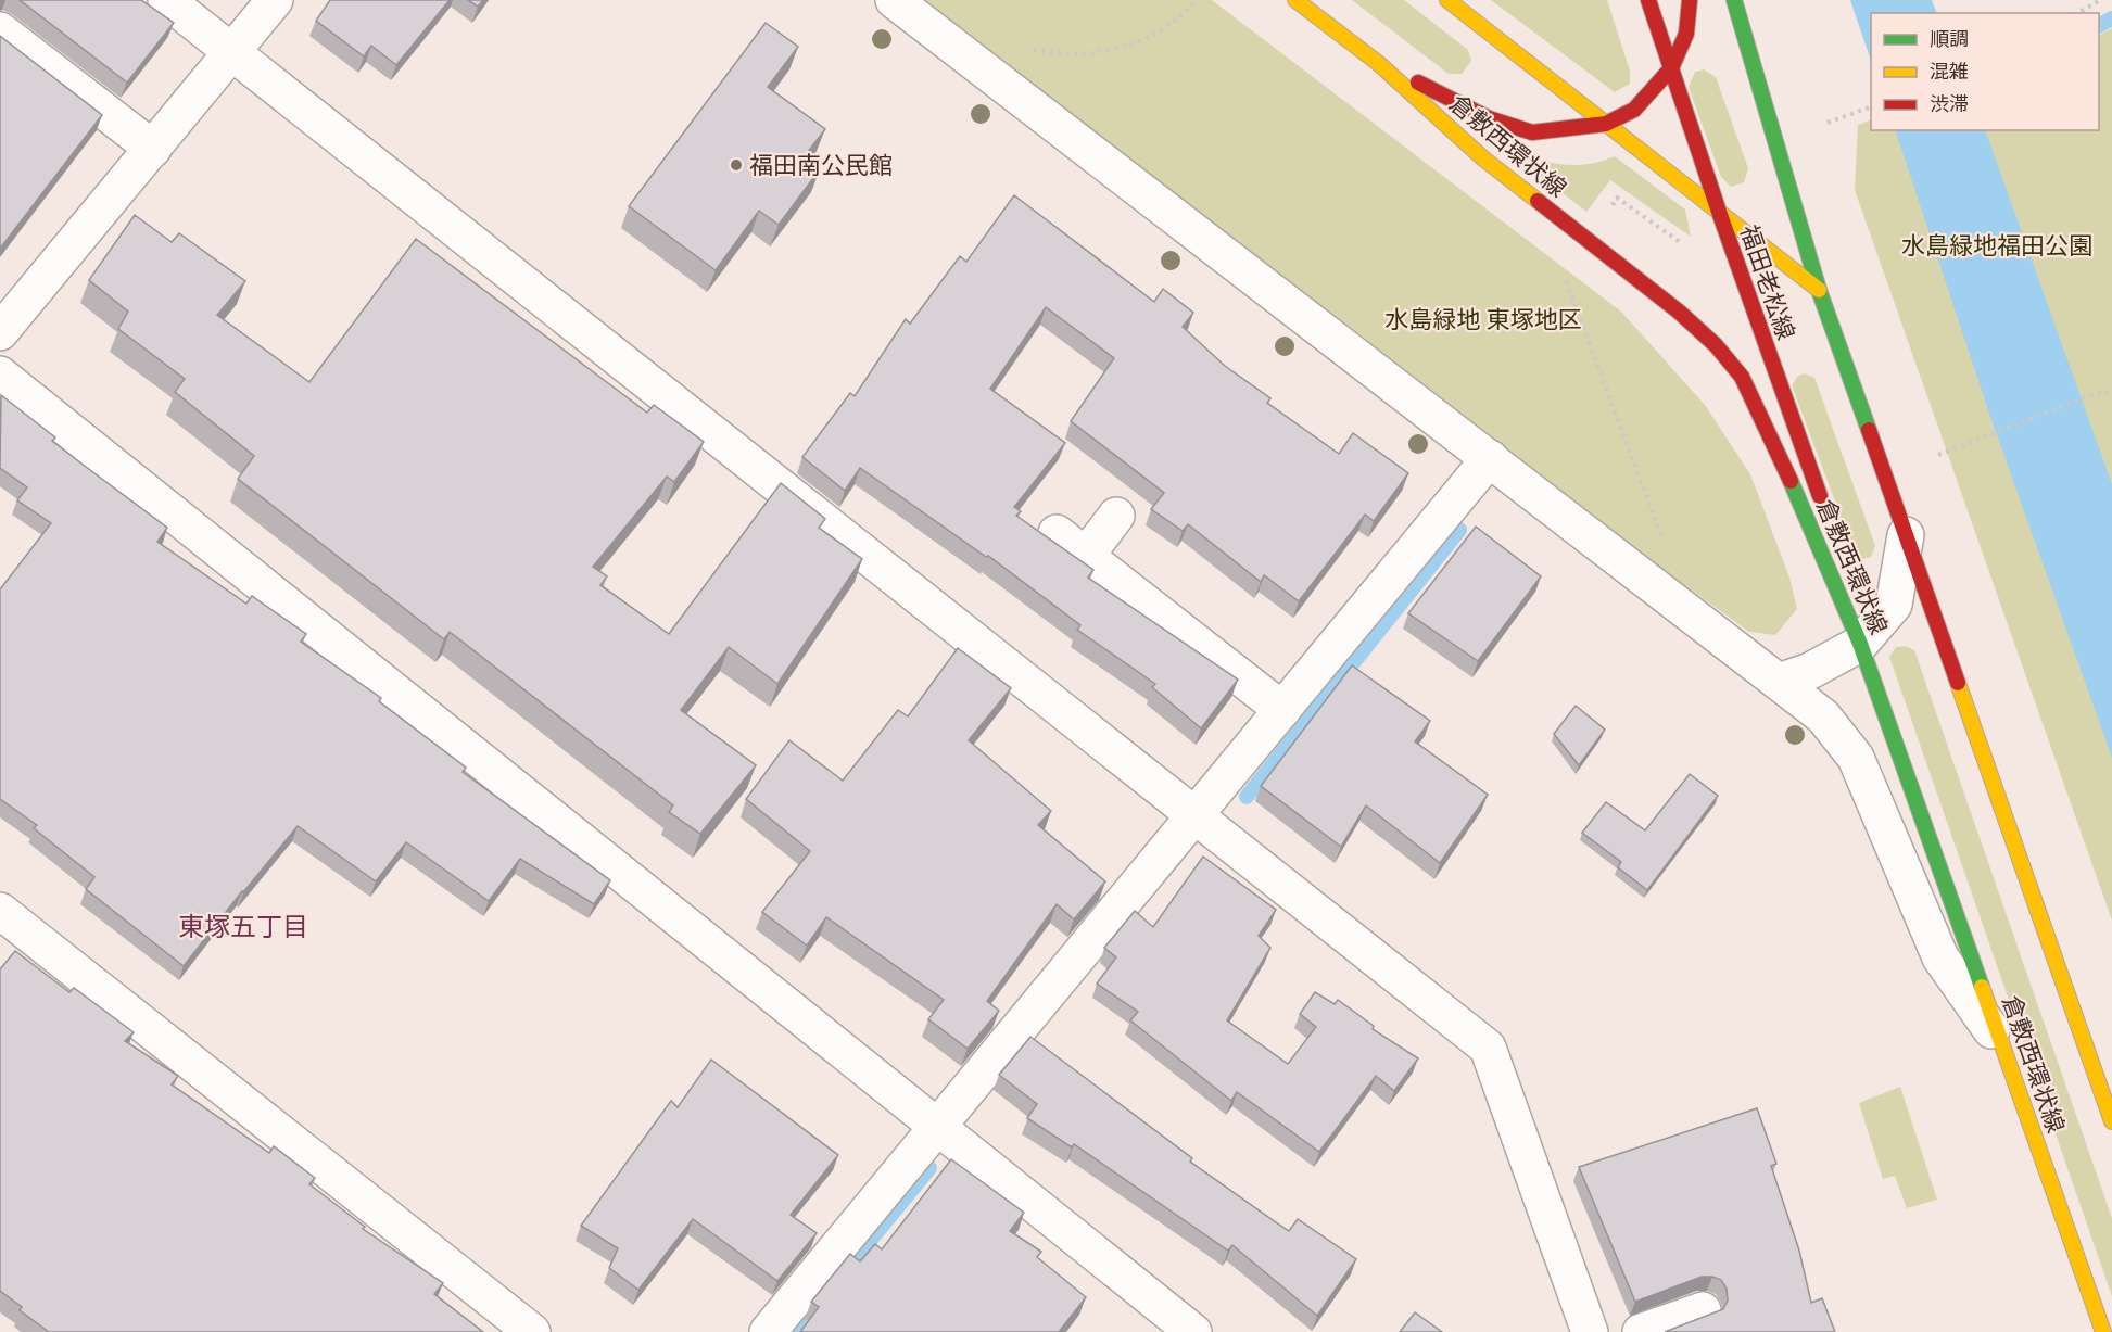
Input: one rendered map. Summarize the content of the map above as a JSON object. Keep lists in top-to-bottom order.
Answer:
{
  "streets": {
    "main road": ["倉敷西環状線", "福田老松線"]
  },
  "crossings": [
    ["倉敷西環状線", "福田老松線"]
  ],
  "districts": ["東塚五丁目"],
  "parks": ["水島緑地福田公園", "水島緑地 東塚地区"],
  "places": ["福田南公民館"],
  "legend": ["順調", "混雑", "渋滞"]
}
